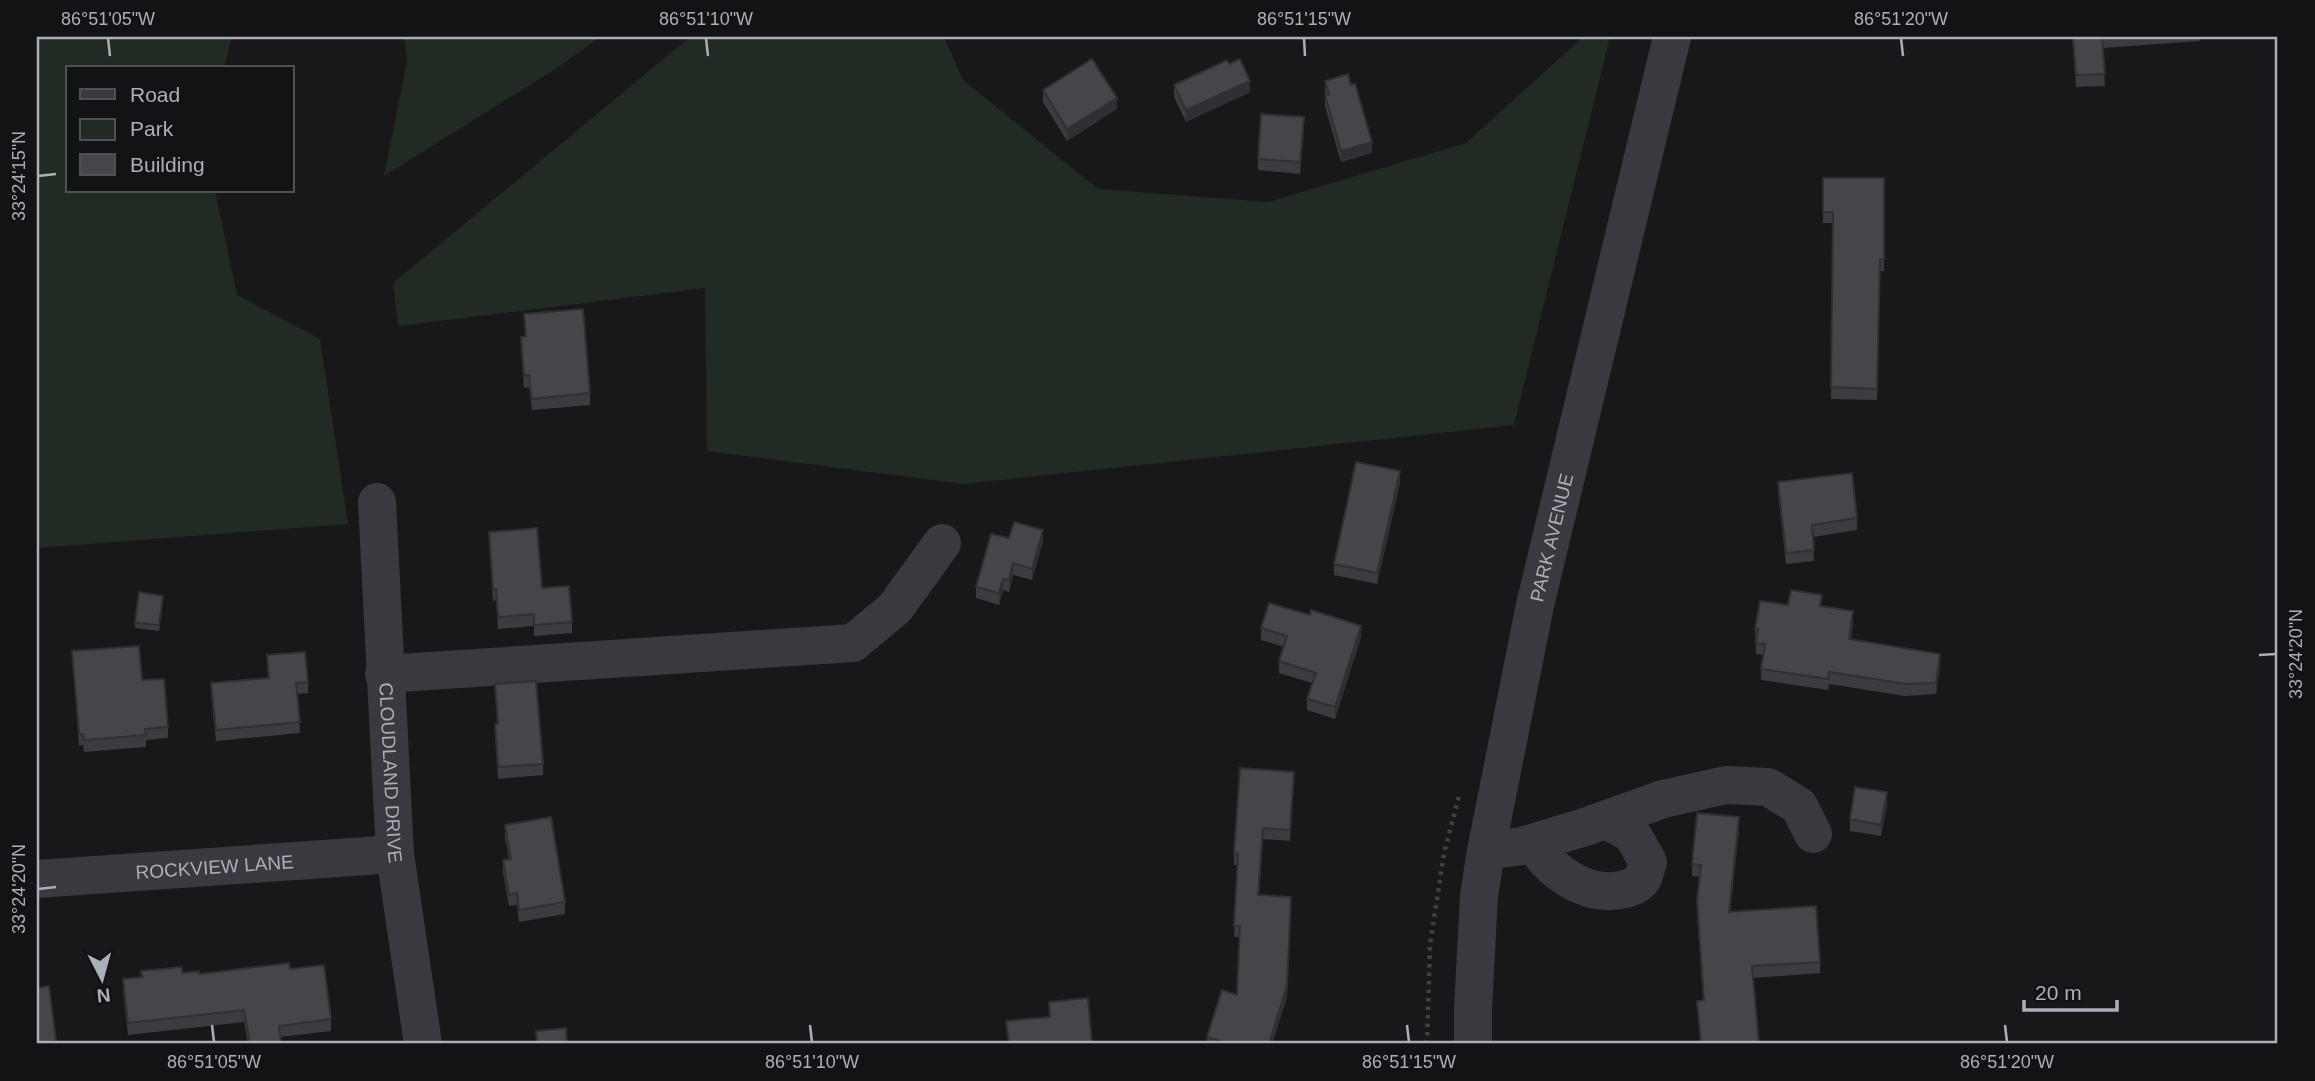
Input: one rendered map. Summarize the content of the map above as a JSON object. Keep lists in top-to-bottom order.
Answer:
{
  "streets": {
    "street": ["PARK AVENUE", "CLOUDLAND DRIVE", "ROCKVIEW LANE"]
  },
  "crossings": [
    ["CLOUDLAND DRIVE", "ROCKVIEW LANE"]
  ],
  "legend": ["Road", "Park", "Building"],
  "scale_bar": "20 m",
  "north": "bottom",
  "coordinates": [
    "86°51'05\"W",
    "86°51'10\"W",
    "86°51'15\"W",
    "86°51'20\"W",
    "33°24'15\"N",
    "33°24'20\"N"
  ]
}
